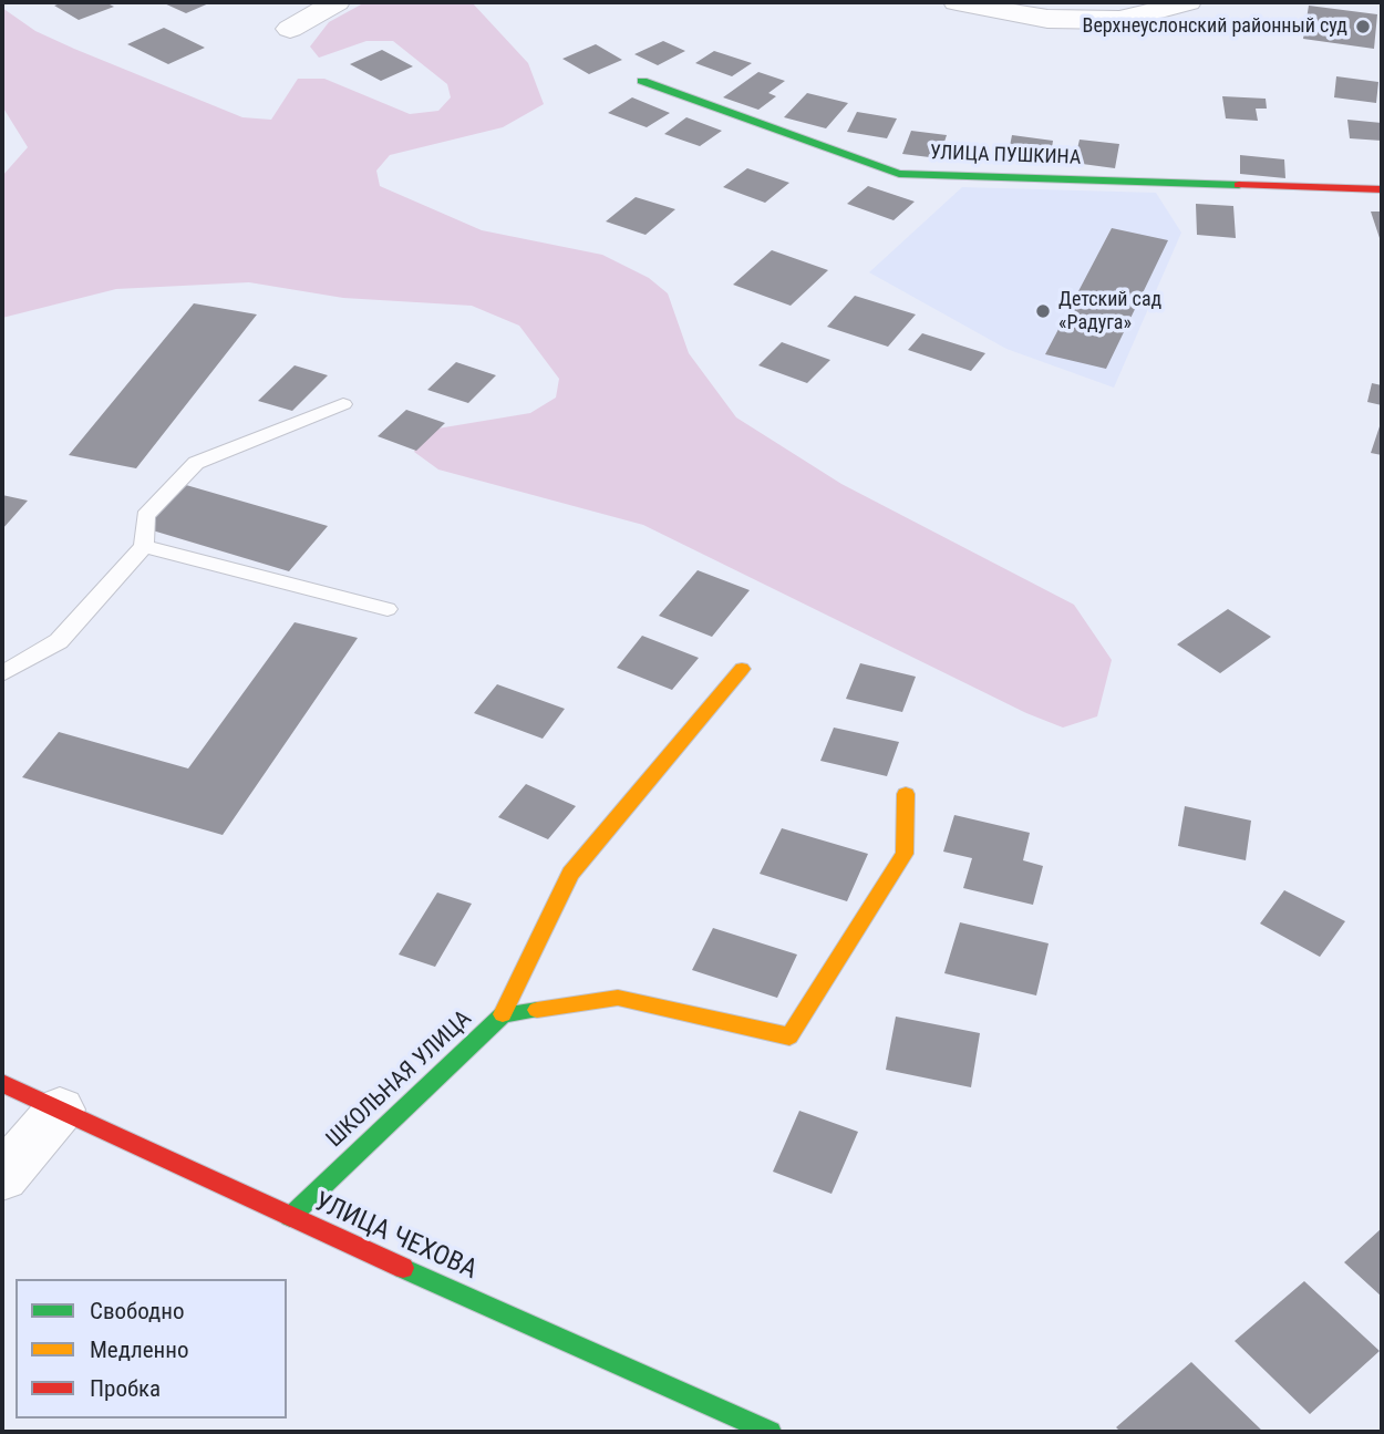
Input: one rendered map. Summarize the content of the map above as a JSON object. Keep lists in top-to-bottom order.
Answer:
{
  "streets": {
    "street": ["УЛИЦА ПУШКИНА", "ШКОЛЬНАЯ УЛИЦА", "УЛИЦА ЧЕХОВА"]
  },
  "crossings": [
    ["ШКОЛЬНАЯ УЛИЦА", "УЛИЦА ЧЕХОВА"]
  ],
  "places": ["Верхнеуслонский районный суд", "Детский сад «Радуга»"],
  "legend": ["Свободно", "Медленно", "Пробка"]
}
